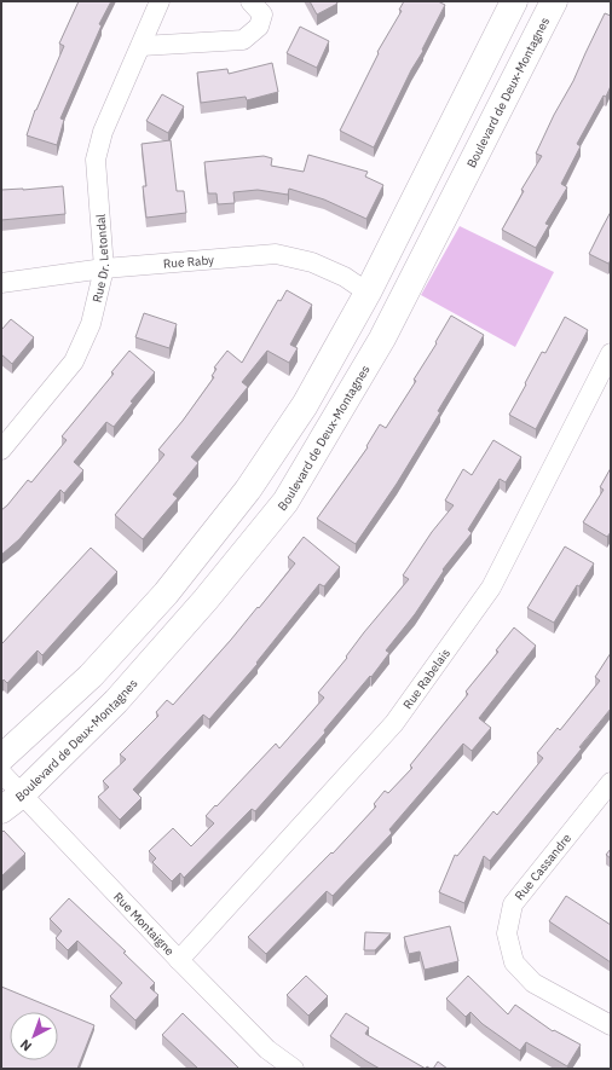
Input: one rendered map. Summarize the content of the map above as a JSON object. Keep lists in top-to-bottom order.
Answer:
{
  "streets": {
    "street": [
      "Boulevard de Deux-Montagnes",
      "Rue Dr. Letondal",
      "Rue Raby",
      "Rue Rabelais",
      "Rue Cassandre",
      "Rue Montaigne"
    ]
  },
  "crossings": [
    ["Boulevard de Deux-Montagnes", "Rue Montaigne"],
    ["Rue Dr. Letondal", "Rue Raby"],
    ["Rue Rabelais", "Rue Montaigne"]
  ],
  "north": "bottom left"
}
